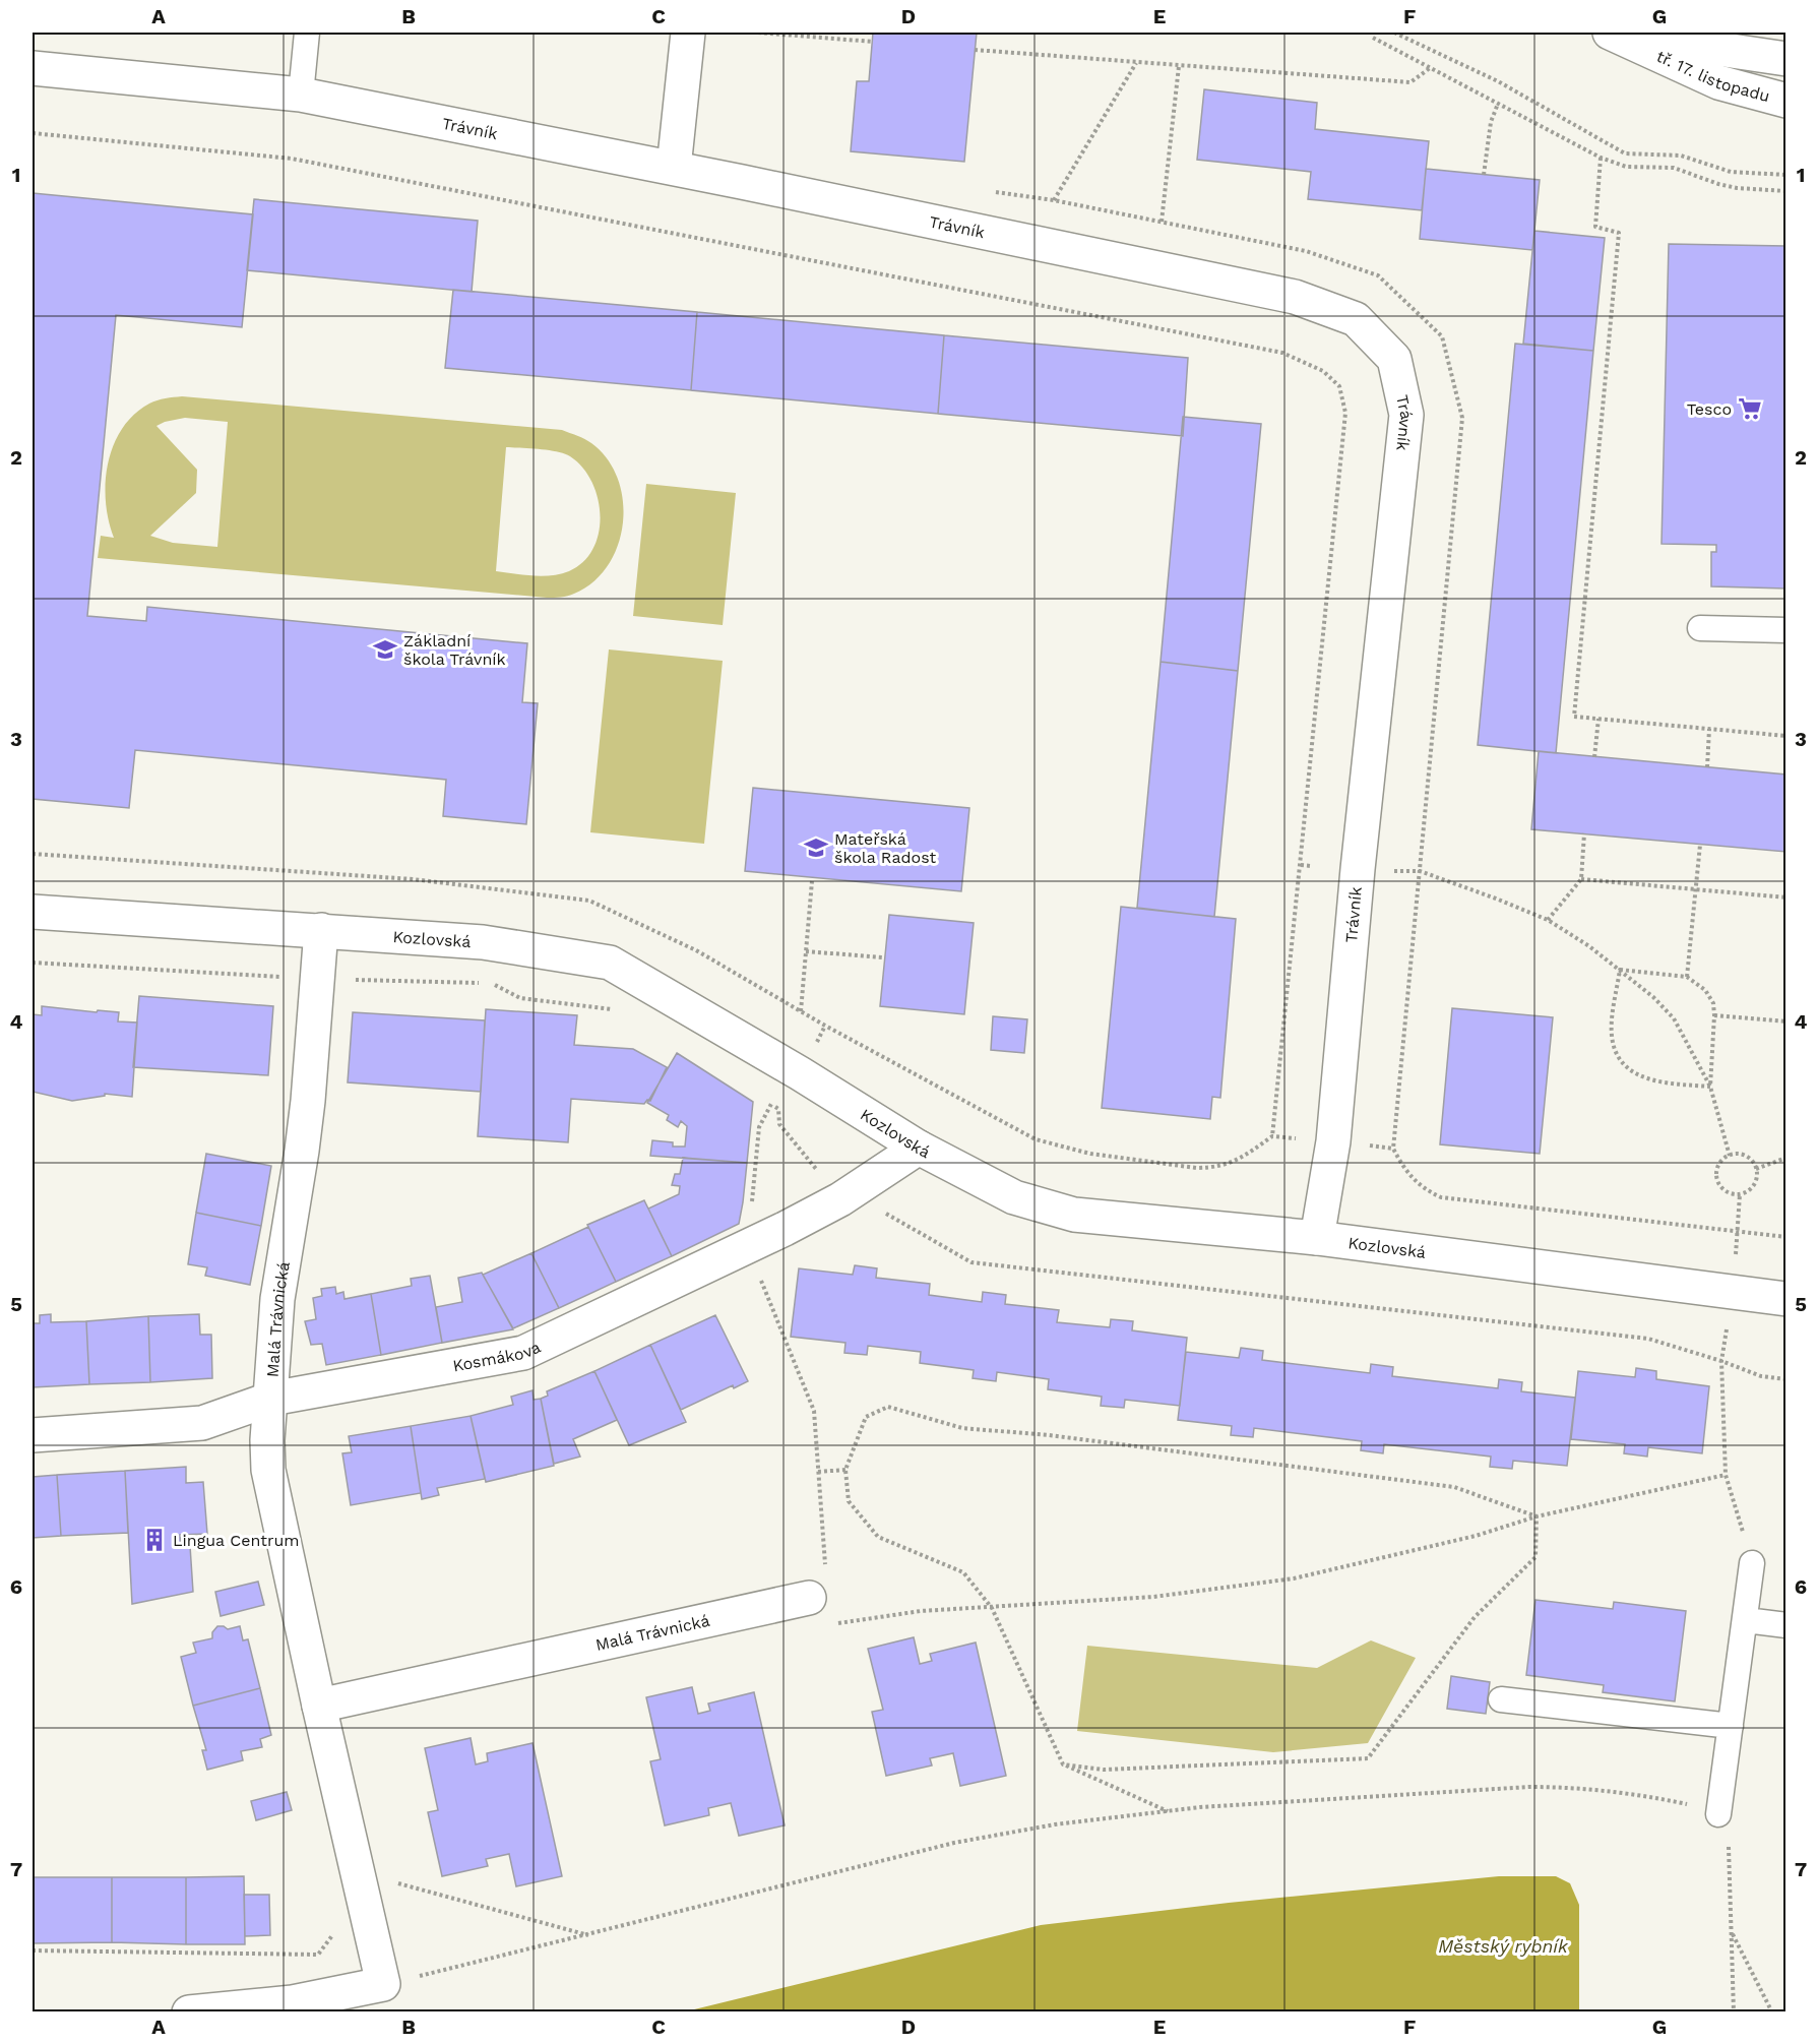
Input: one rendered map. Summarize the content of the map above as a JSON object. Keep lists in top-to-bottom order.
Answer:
{
  "streets": {
    "street": [
      "tř. 17. listopadu",
      "Trávník",
      "Kozlovská",
      "Malá Trávnická",
      "Kosmákova"
    ]
  },
  "crossings": [
    ["Trávník", "Kozlovská"],
    ["Kozlovská", "Malá Trávnická"],
    ["Kozlovská", "Kosmákova"],
    ["Malá Trávnická", "Kosmákova"]
  ],
  "water": ["Městský rybník"],
  "places": {
    "supermarket": ["Tesco"],
    "school or university": ["Základní škola Trávník", "Mateřská škola Radost"],
    "building": ["Lingua Centrum"]
  },
  "grid": {
    "columns": [
      "A",
      "B",
      "C",
      "D",
      "E",
      "F",
      "G"
    ],
    "rows": [
      "1",
      "2",
      "3",
      "4",
      "5",
      "6",
      "7"
    ]
  }
}
